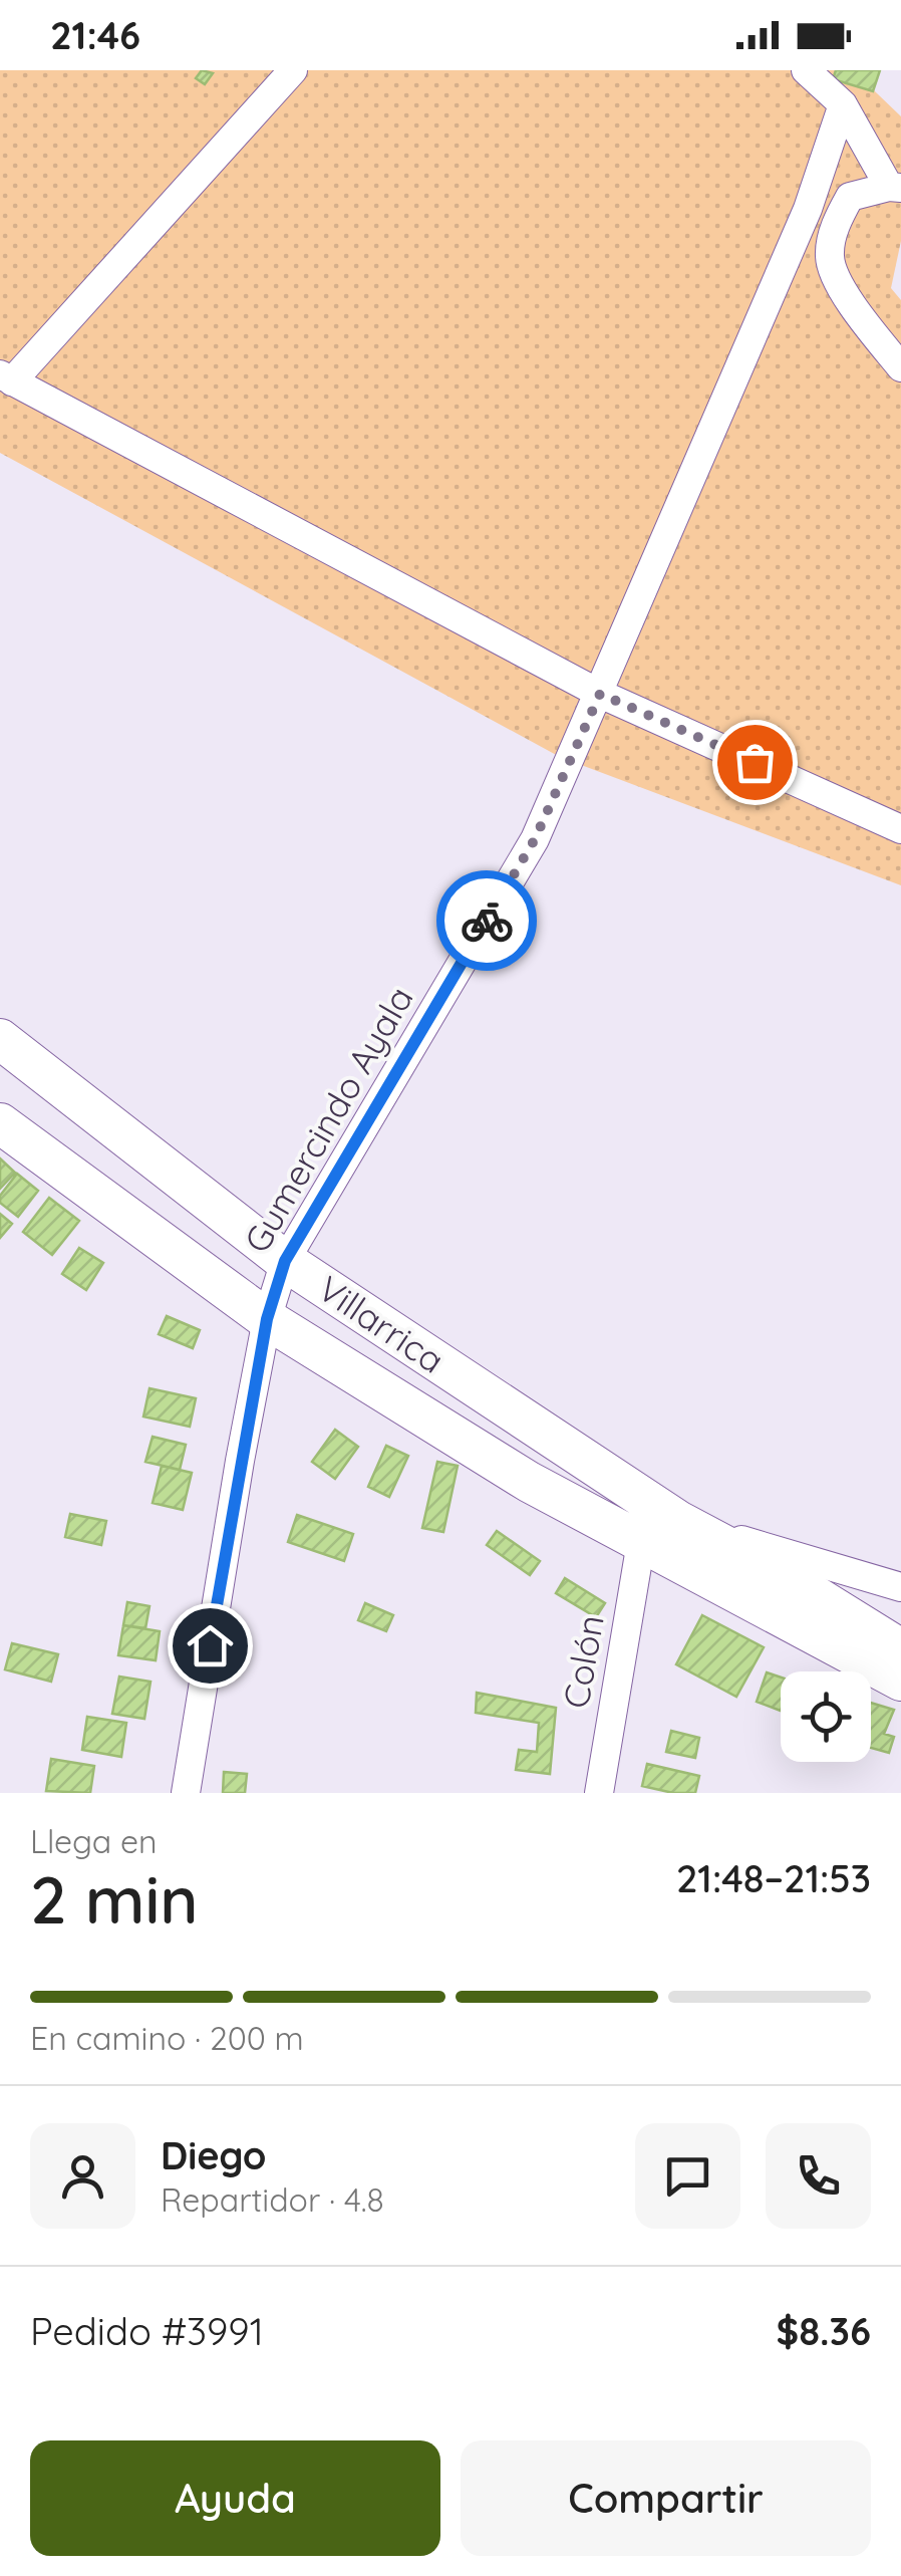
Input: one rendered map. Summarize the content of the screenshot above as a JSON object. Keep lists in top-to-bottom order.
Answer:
{
  "streets": {
    "street": ["Gumercindo Ayala", "Villarrica", "Colón"]
  },
  "crossings": [
    ["Gumercindo Ayala", "Villarrica"],
    ["Villarrica", "Colón"]
  ],
  "page": {
    "status": "21:46",
    "heading": ["2 min", "Llega en", "21:48–21:53"],
    "panel": [
      "Diego",
      "Repartidor · 4.8",
      "Pedido #3991",
      "$8.36"
    ],
    "bar": "En camino · 200 m",
    "buttons": ["Ayuda", "Compartir"]
  }
}
